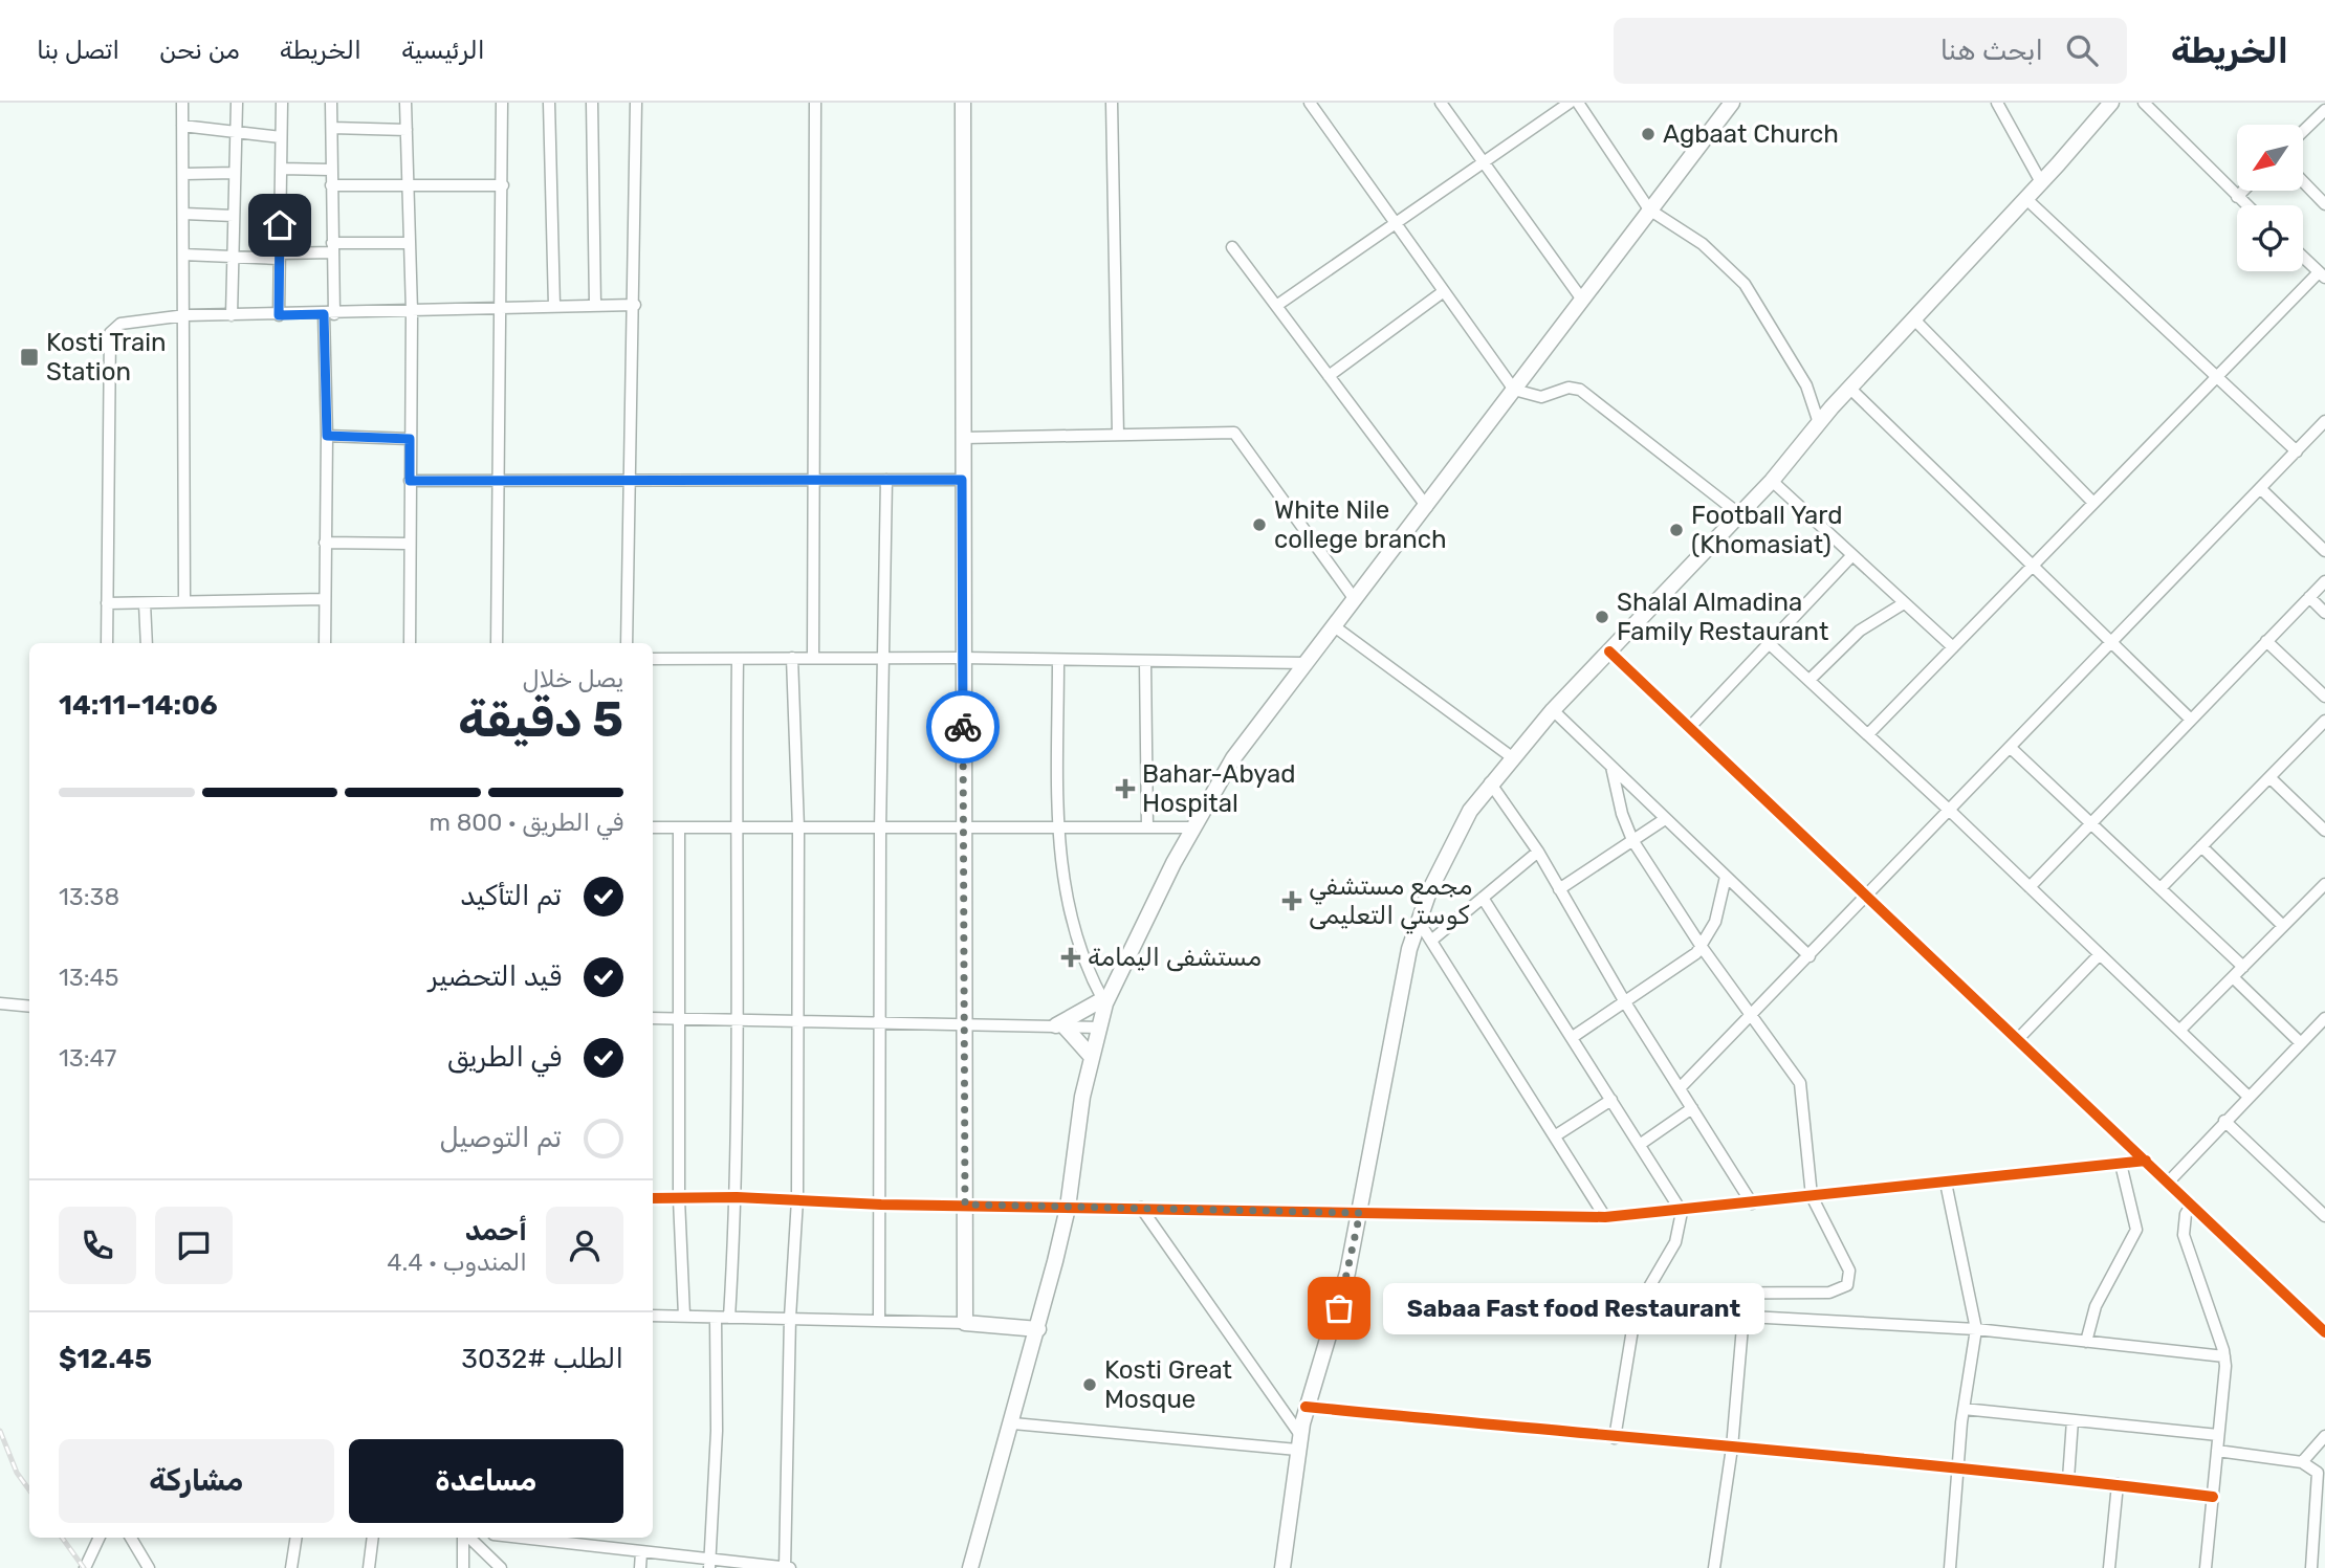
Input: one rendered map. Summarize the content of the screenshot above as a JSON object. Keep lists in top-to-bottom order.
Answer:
{
  "places": {
    "other": [
      "Agbaat Church",
      "White Nile college branch",
      "Football Yard (Khomasiat)",
      "Shalal Almadina Family Restaurant",
      "Sabaa Fast food Restaurant",
      "Kosti Great Mosque"
    ],
    "transit": ["Kosti Train Station"],
    "health": ["Bahar-Abyad Hospital", "مجمع مستشفي كوستي التعليمى", "مستشفى اليمامة"]
  },
  "north": "bottom left",
  "page": {
    "header": "الخريطة",
    "search": "ابحث هنا",
    "nav": [
      "الرئيسية",
      "الخريطة",
      "من نحن",
      "اتصل بنا"
    ],
    "heading": ["5 دقيقة", "يصل خلال", "14:06–14:11"],
    "panel": [
      "أحمد",
      "المندوب · 4.4",
      "الطلب #3032",
      "$12.45"
    ],
    "bar": "في الطريق · 800 m",
    "list": [
      ["تم التأكيد", "13:38"],
      ["قيد التحضير", "13:45"],
      ["في الطريق", "13:47"],
      "تم التوصيل"
    ],
    "bubble": "Sabaa Fast food Restaurant",
    "buttons": ["مساعدة", "مشاركة"]
  }
}
